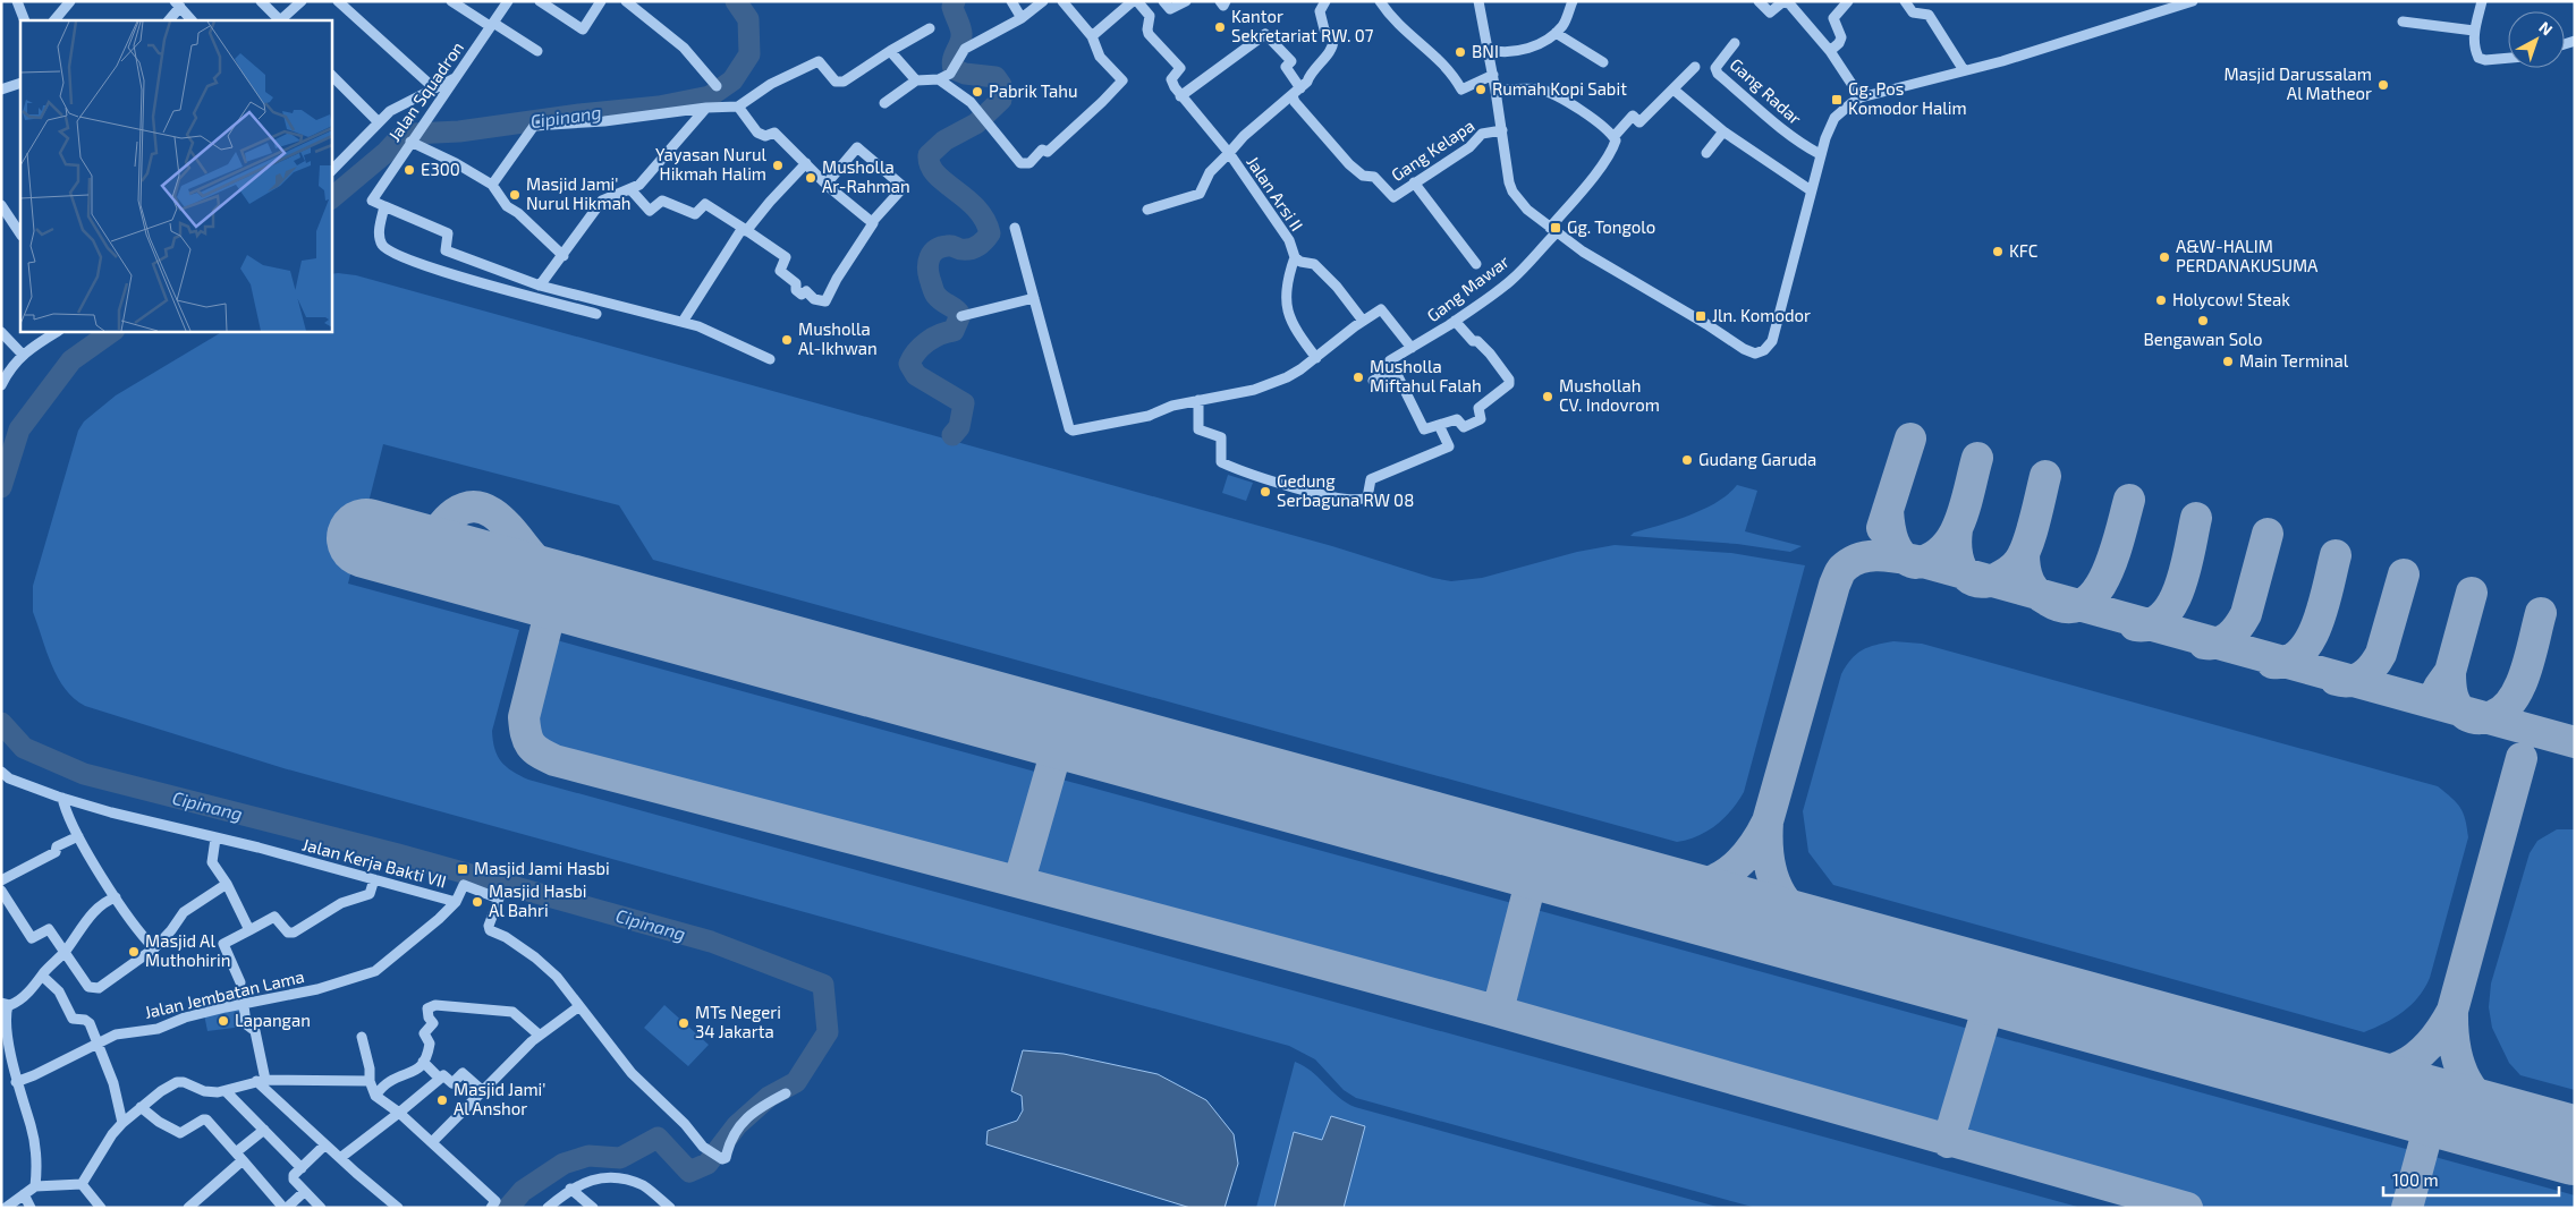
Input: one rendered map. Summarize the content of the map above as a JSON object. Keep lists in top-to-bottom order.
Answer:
{
  "streets": {
    "street": [
      "Jalan Squadron",
      "Gang Radar",
      "Gang Kelapa",
      "Jalan Arsi II",
      "Gang Mawar",
      "Jalan Kerja Bakti VII",
      "Jalan Jembatan Lama"
    ]
  },
  "crossings": [
    ["Gang Kelapa", "Jalan Arsi II"],
    ["Jalan Kerja Bakti VII", "Jalan Jembatan Lama"]
  ],
  "water": ["Cipinang"],
  "places": {
    "other": [
      "Kantor Sekretariat RW. 07",
      "BNI",
      "Masjid Darussalam Al Matheor",
      "Rumah Kopi Sabit",
      "Pabrik Tahu",
      "Yayasan Nurul Hikmah Halim",
      "E300",
      "Musholla Ar-Rahman",
      "Masjid Jami' Nurul Hikmah",
      "KFC",
      "A&W-HALIM PERDANAKUSUMA",
      "Holycow! Steak",
      "Bengawan Solo",
      "Musholla Al-Ikhwan",
      "Main Terminal",
      "Musholla Miftahul Falah",
      "Mushollah CV. Indovrom",
      "Gudang Garuda",
      "Gedung Serbaguna RW 08",
      "Masjid Hasbi Al Bahri",
      "Masjid Al Muthohirin",
      "Lapangan",
      "MTs Negeri 34 Jakarta",
      "Masjid Jami' Al Anshor"
    ],
    "transit": [
      "Gg. Pos Komodor Halim",
      "Gg. Tongolo",
      "Jln. Komodor",
      "Masjid Jami Hasbi"
    ]
  },
  "scale_bar": "100 m",
  "north": "top right"
}
